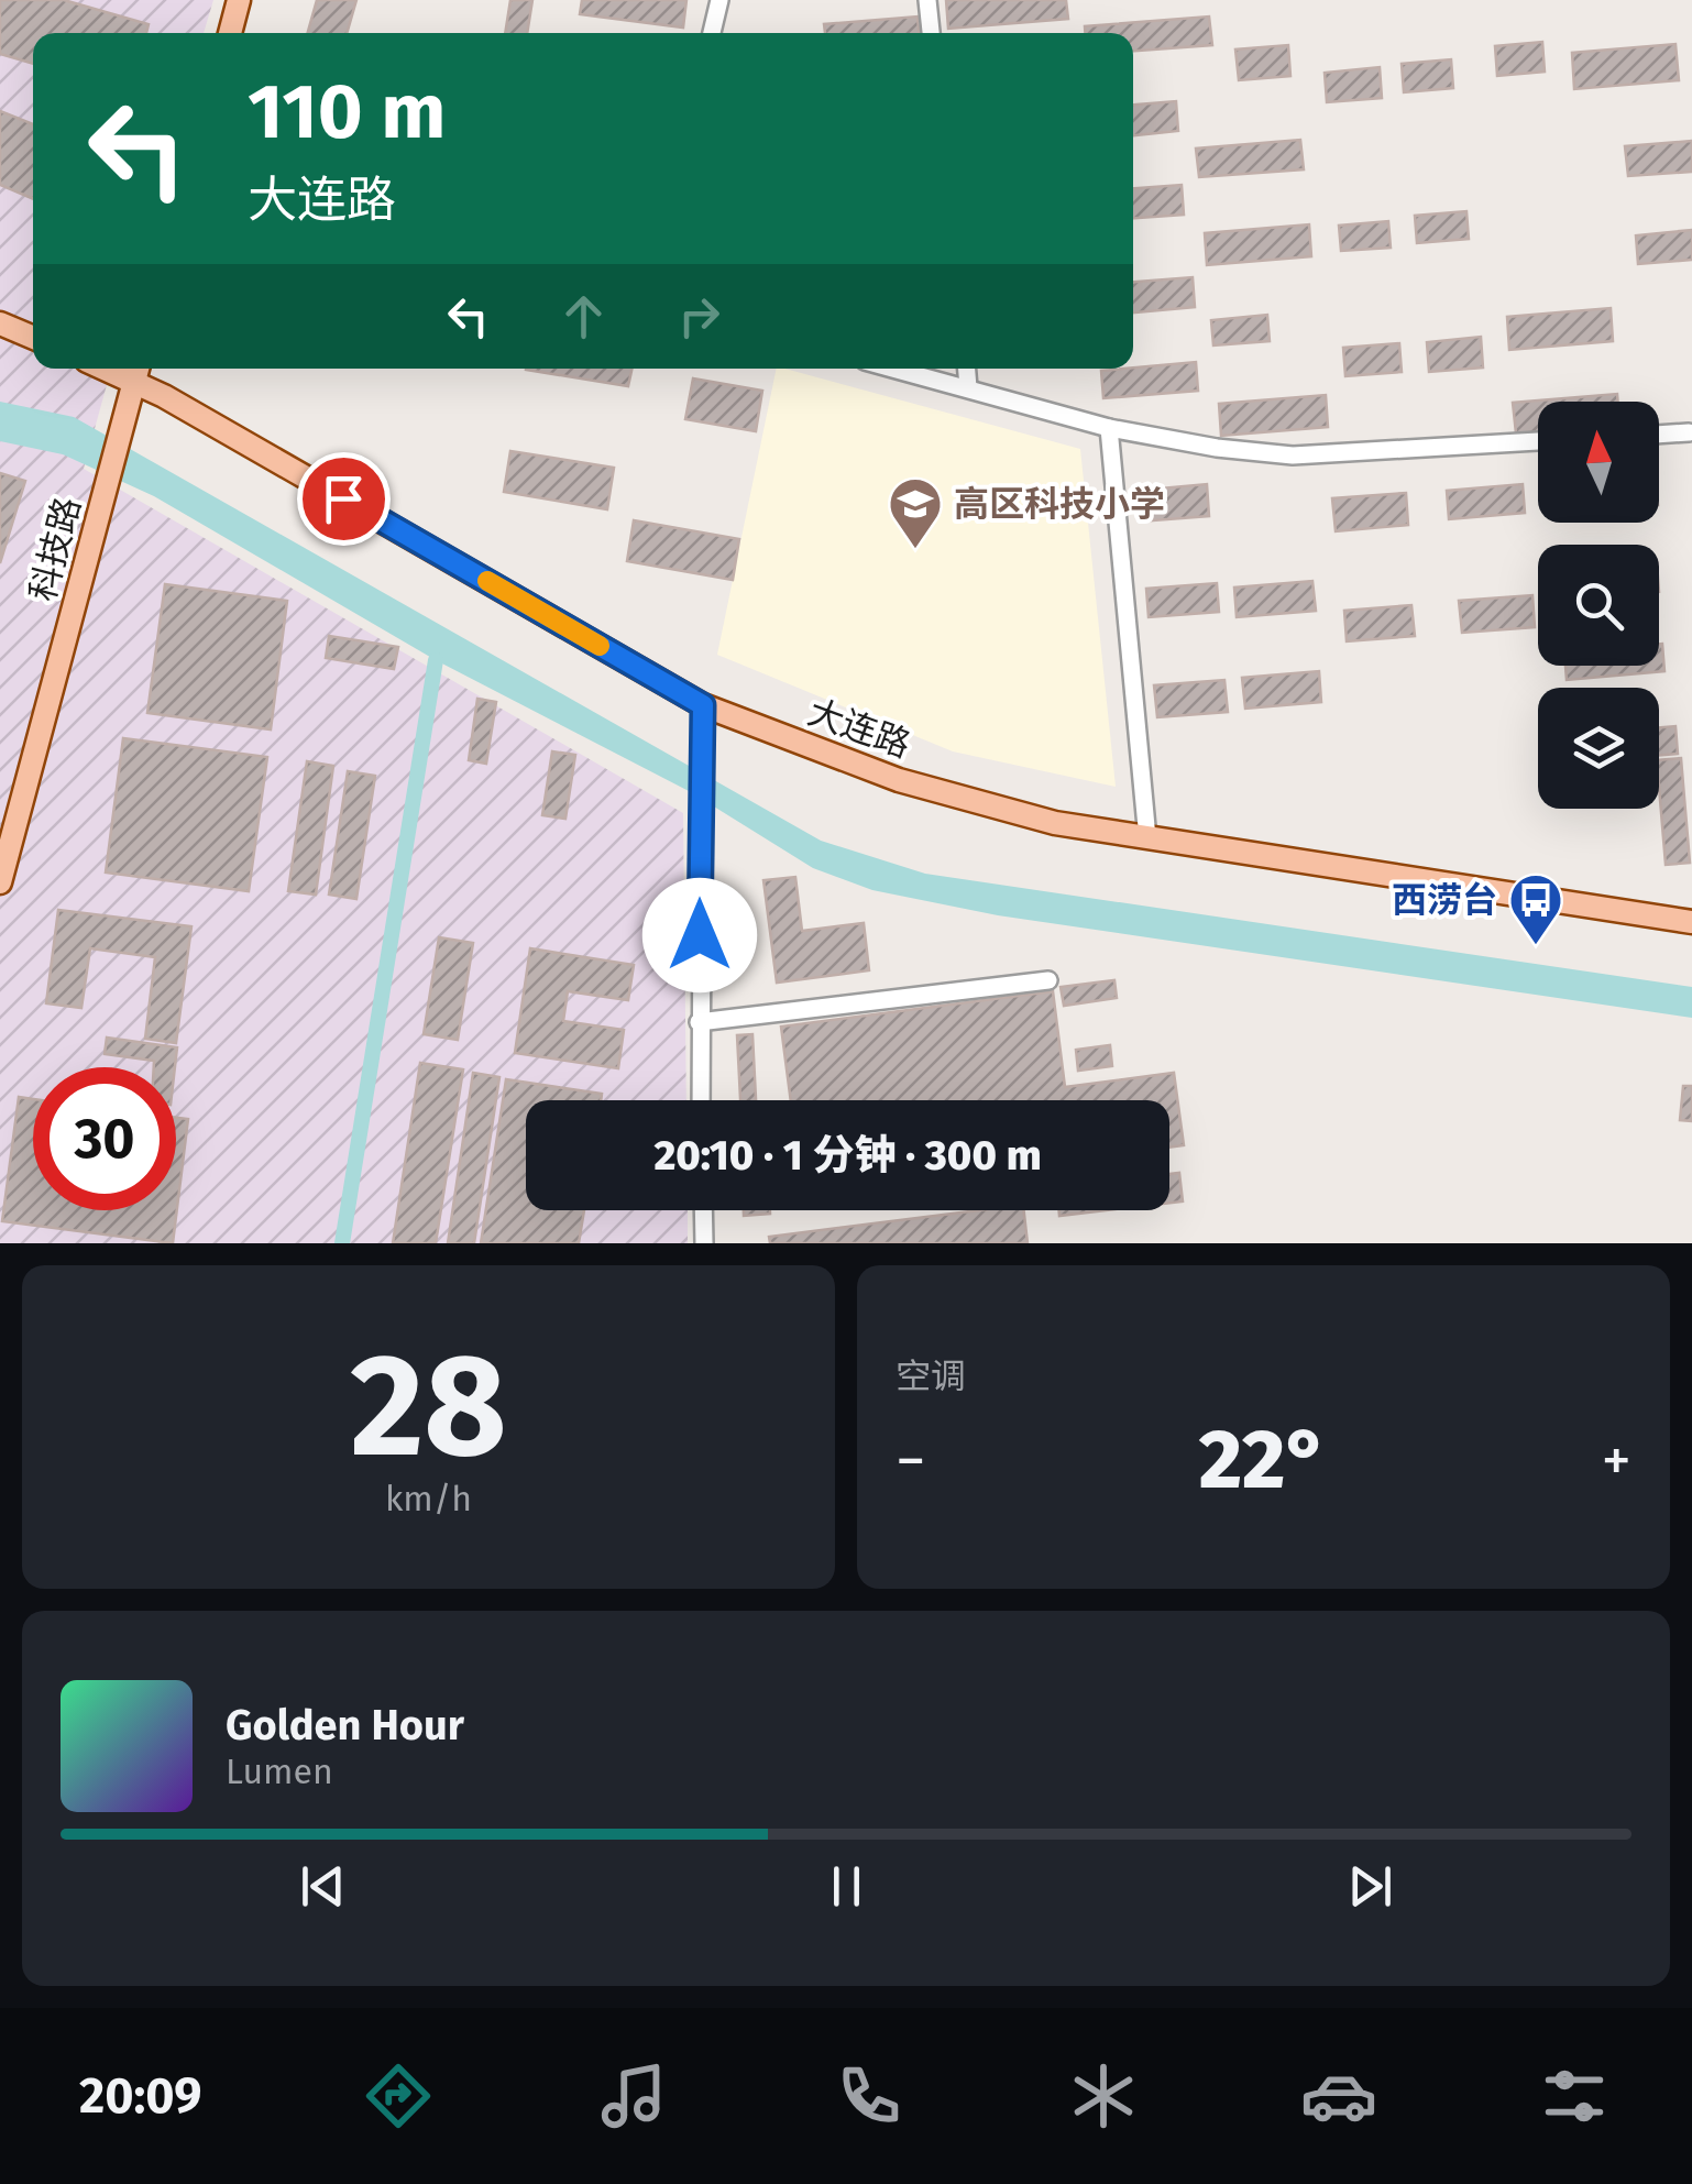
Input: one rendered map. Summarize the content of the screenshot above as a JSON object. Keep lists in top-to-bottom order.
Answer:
{
  "streets": {
    "main road": ["科技路", "大连路"]
  },
  "crossings": [
    ["科技路", "大连路"]
  ],
  "places": {
    "school or university": ["高区科技小学"],
    "bus stop": ["西涝台"]
  },
  "north": "top",
  "page": {
    "turn": ["110 m", "大连路"],
    "limit": "30",
    "trip": "20:10 · 1 分钟 · 300 m",
    "tile": [
      ["28", "km/h"],
      "空调"
    ],
    "heat": ["−", "22°", "+"],
    "song": ["Golden Hour", "Lumen"],
    "tabs": "20:09"
  }
}
